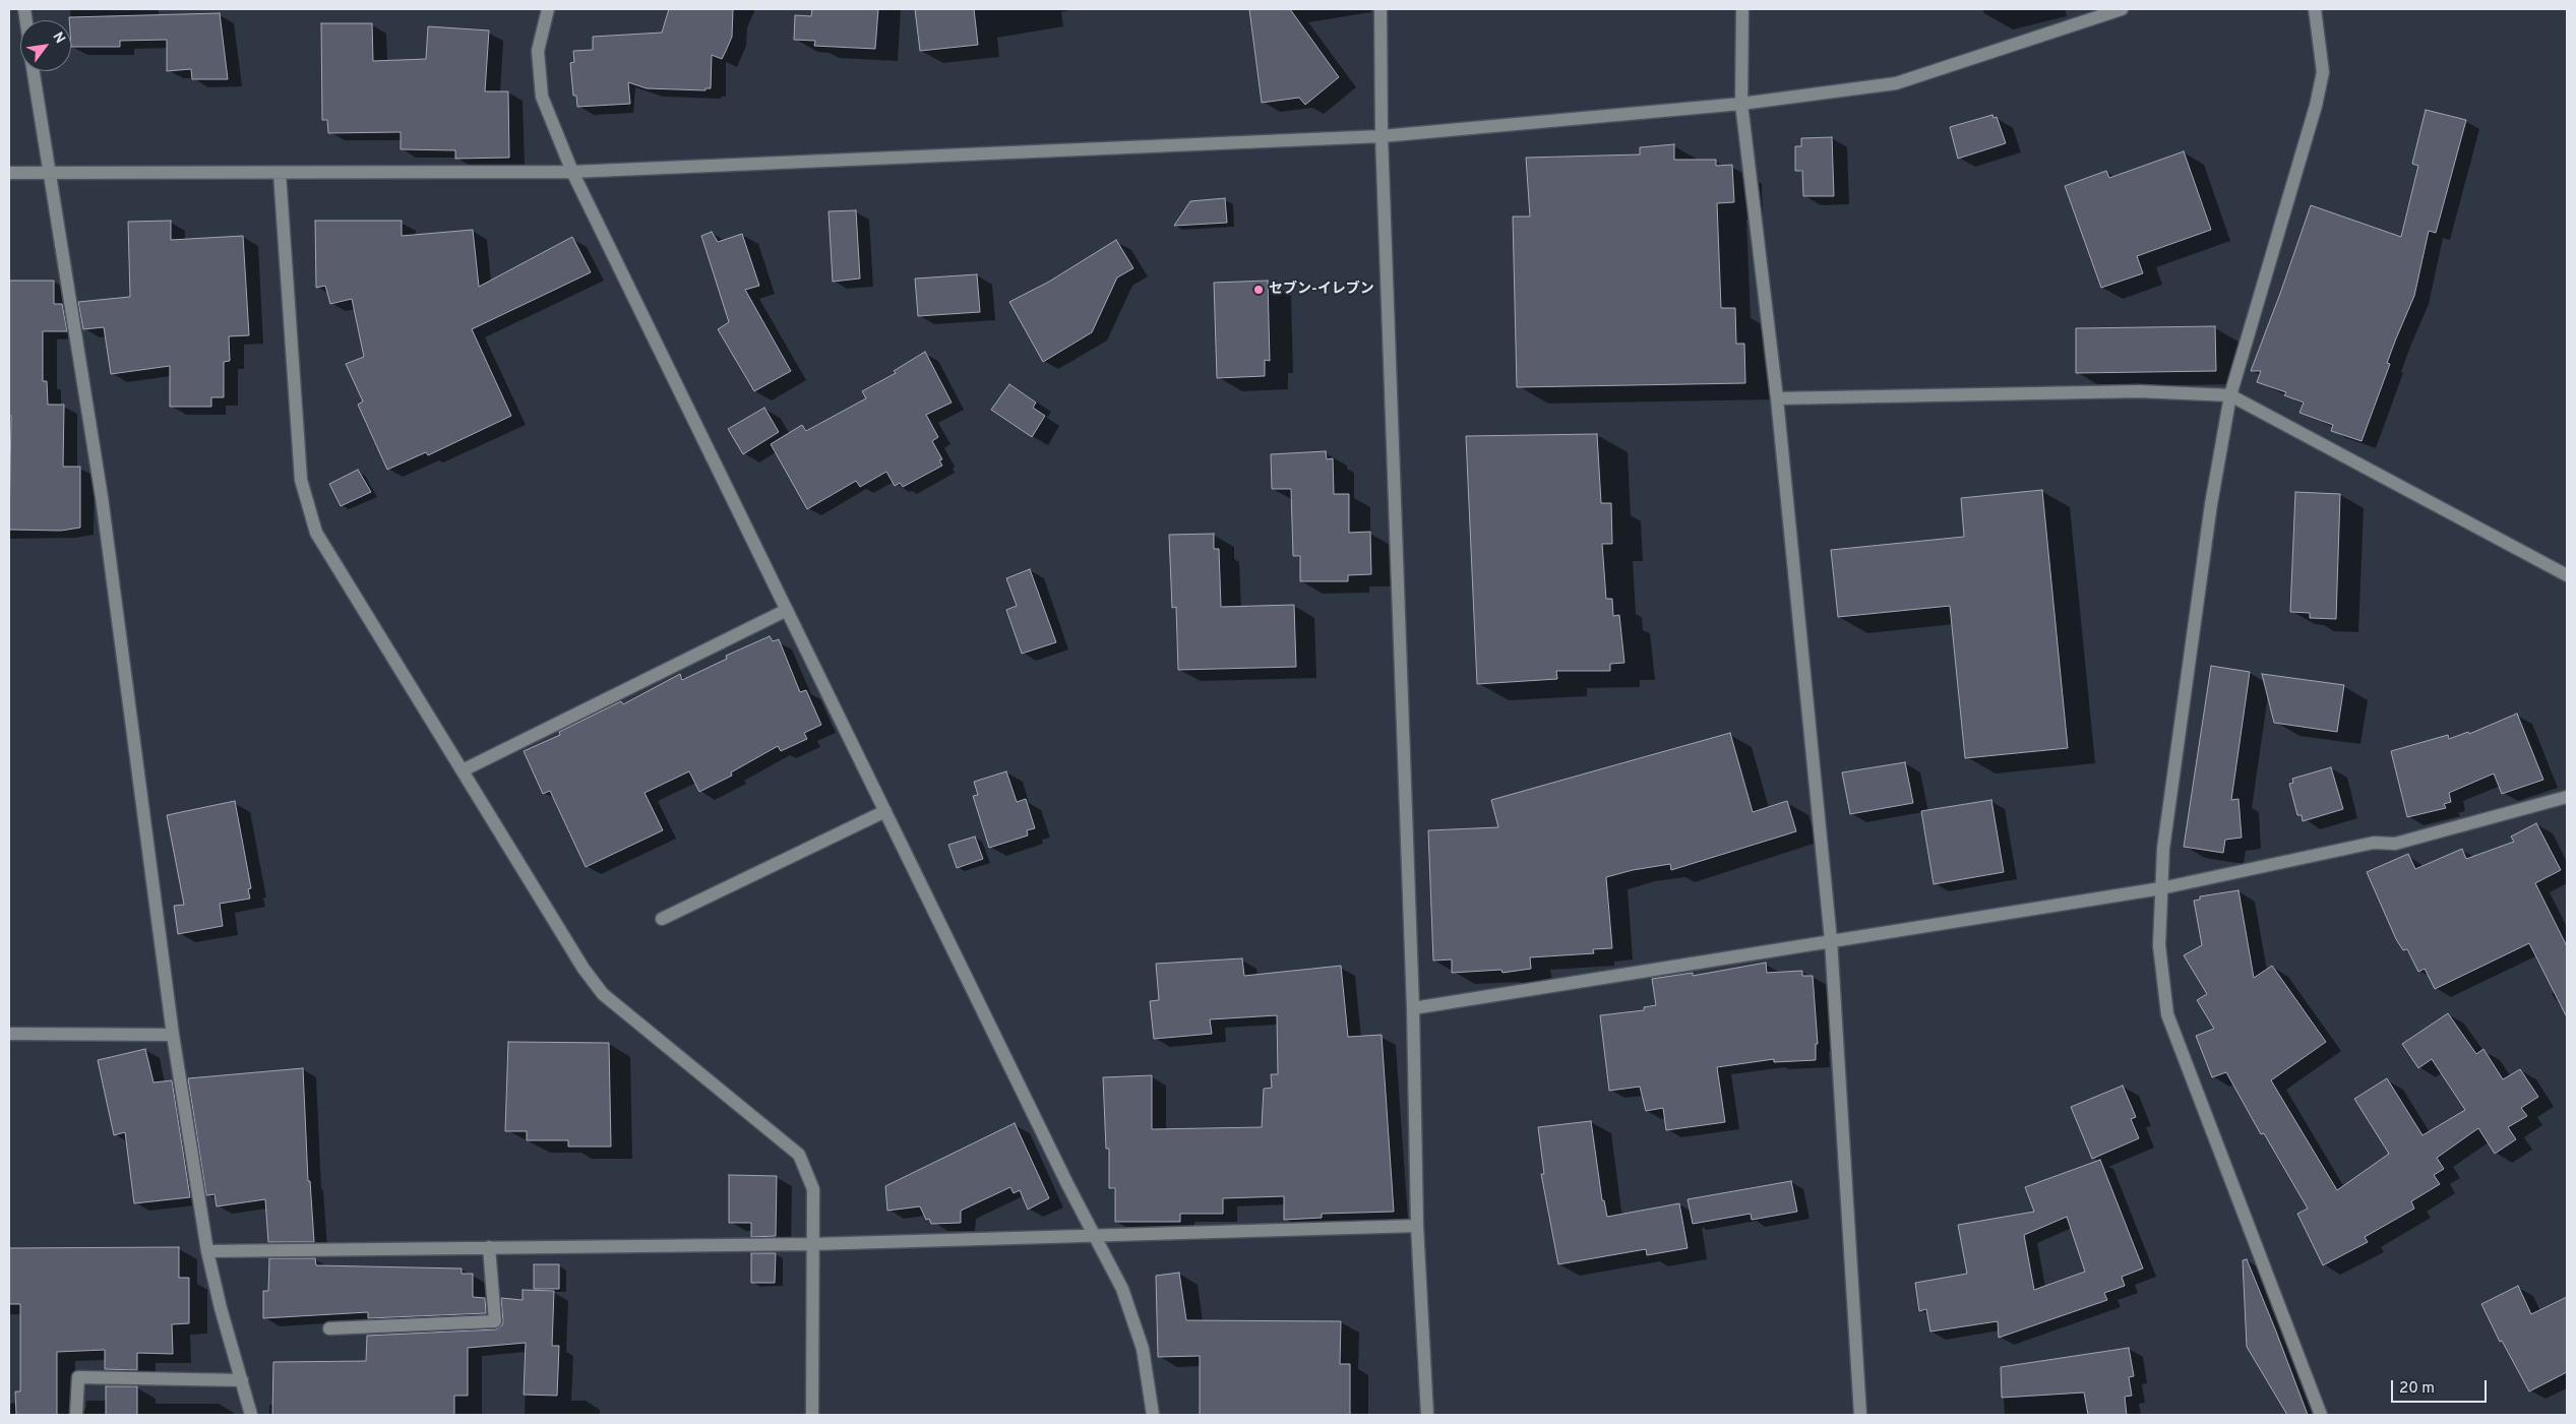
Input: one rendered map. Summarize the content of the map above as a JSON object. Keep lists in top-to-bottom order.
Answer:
{
  "places": ["セブン-イレブン"],
  "scale_bar": "20 m",
  "north": "top right"
}
